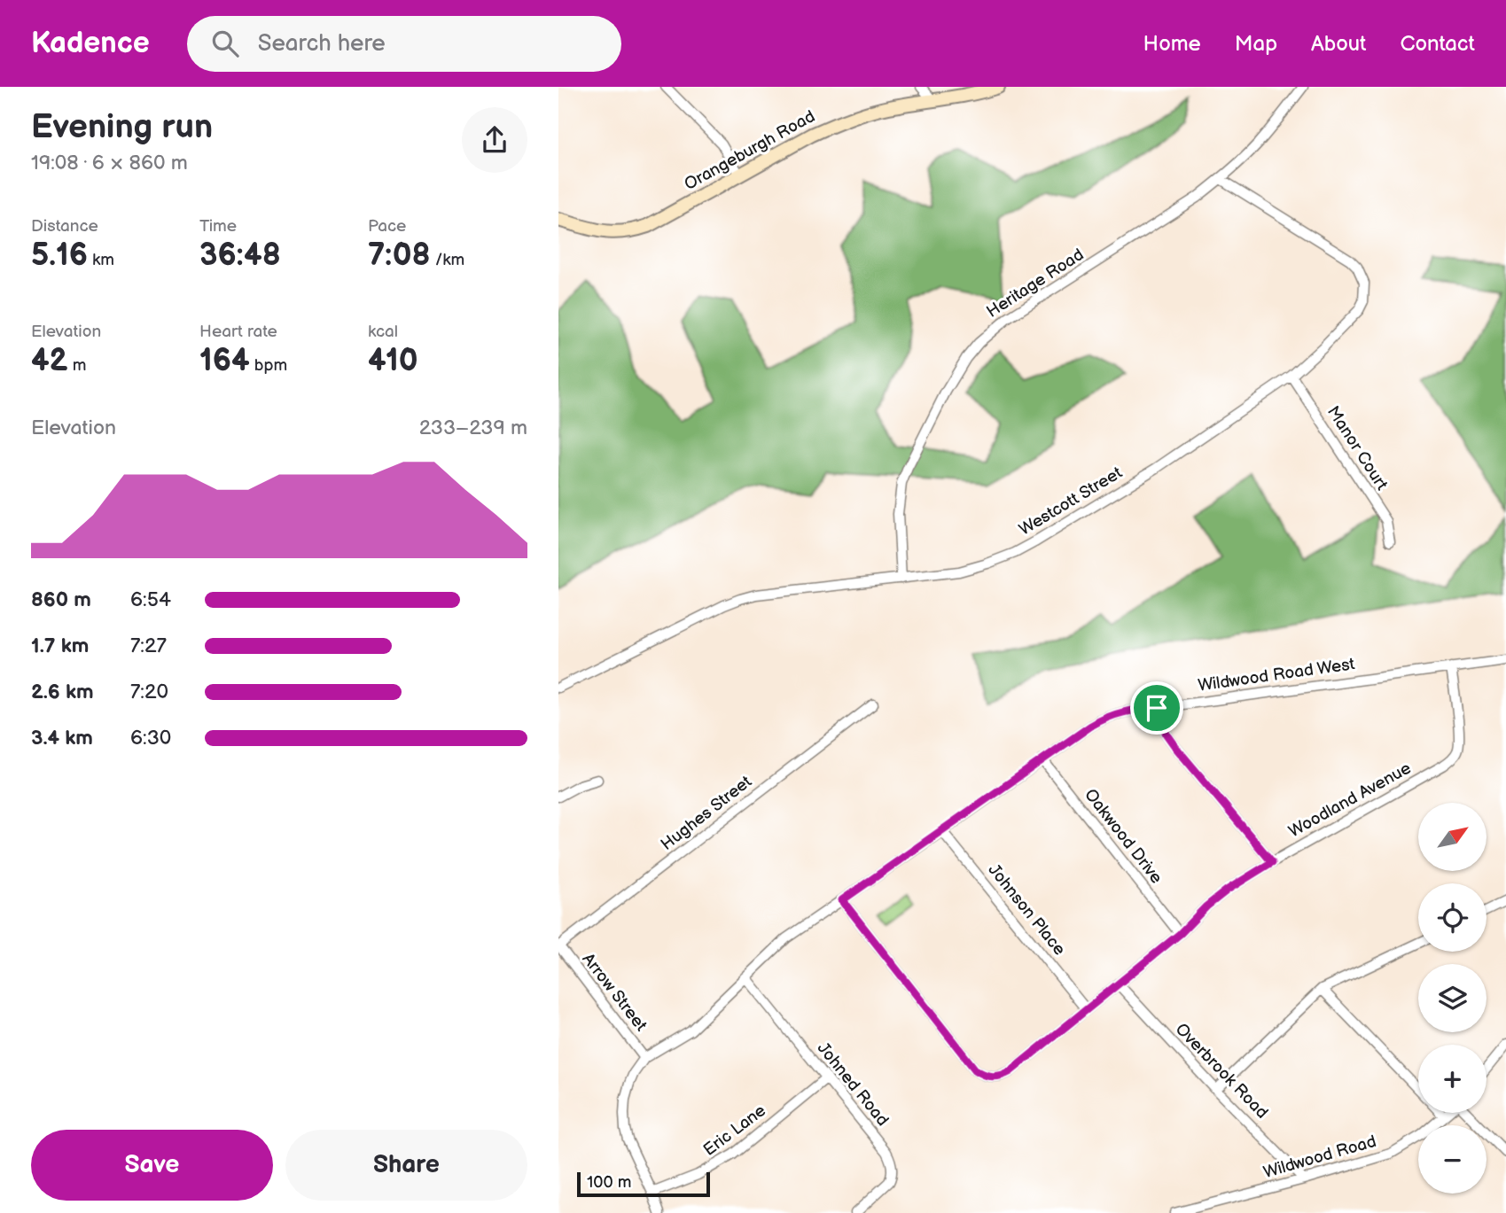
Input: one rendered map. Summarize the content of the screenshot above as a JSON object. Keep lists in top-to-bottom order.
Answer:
{
  "streets": {
    "street": [
      "Orangeburgh Road",
      "Heritage Road",
      "Manor Court",
      "Westcott Street",
      "Wildwood Road West",
      "Woodland Avenue",
      "Hughes Street",
      "Oakwood Drive",
      "Johnson Place",
      "Arrow Street",
      "Overbrook Road",
      "Johned Road",
      "Eric Lane",
      "Wildwood Road"
    ]
  },
  "crossings": [
    ["Heritage Road", "Westcott Street"],
    ["Manor Court", "Westcott Street"],
    ["Wildwood Road West", "Woodland Avenue"],
    ["Wildwood Road West", "Oakwood Drive"],
    ["Wildwood Road West", "Johnson Place"],
    ["Wildwood Road West", "Arrow Street"],
    ["Wildwood Road West", "Johned Road"],
    ["Woodland Avenue", "Oakwood Drive"],
    ["Woodland Avenue", "Johnson Place"],
    ["Woodland Avenue", "Overbrook Road"],
    ["Hughes Street", "Arrow Street"],
    ["Overbrook Road", "Wildwood Road"],
    ["Johned Road", "Eric Lane"]
  ],
  "scale_bar": "100 m",
  "north": "top right",
  "page": {
    "header": "Kadence",
    "search": "Search here",
    "nav": [
      "Home",
      "Map",
      "About",
      "Contact"
    ],
    "heading": ["Evening run", "19:08 · 6 × 860 m"],
    "stats": [
      ["Distance", "5.16 km"],
      ["Time", "36:48"],
      ["Pace", "7:08 /km"],
      ["Elevation", "42 m"],
      ["Heart rate", "164 bpm"],
      ["kcal", "410"]
    ],
    "chart": ["Elevation", "233–239 m"],
    "list": [
      {
        "name": "860 m",
        "note": "6:54"
      },
      {
        "name": "1.7 km",
        "note": "7:27"
      },
      {
        "name": "2.6 km",
        "note": "7:20"
      },
      {
        "name": "3.4 km",
        "note": "6:30"
      }
    ],
    "map_buttons": ["+", "−"],
    "buttons": ["Save", "Share"],
    "scale": "100 m"
  }
}
